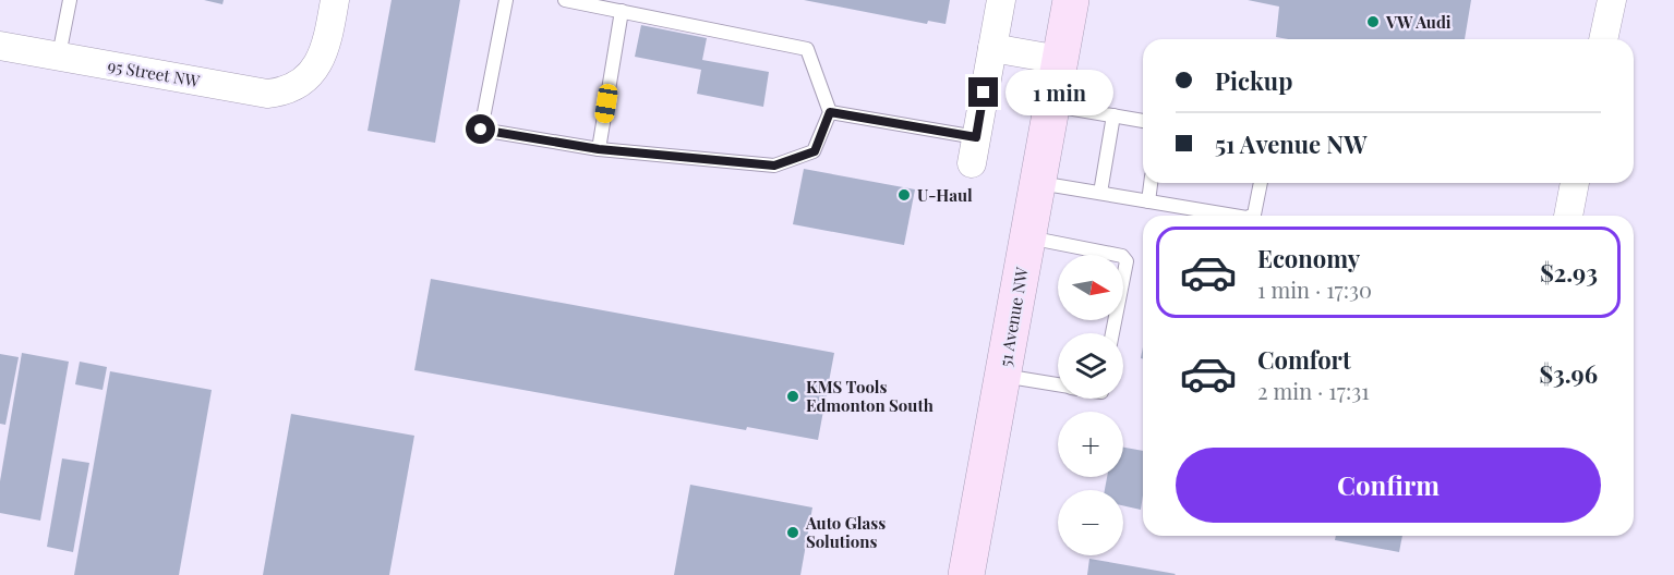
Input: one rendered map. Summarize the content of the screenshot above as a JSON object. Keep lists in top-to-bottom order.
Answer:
{
  "streets": {
    "main road": ["51 Avenue NW"],
    "street": ["95 Street NW"]
  },
  "places": [
    "VW Audi",
    "U-Haul",
    "KMS Tools Edmonton South",
    "Auto Glass Solutions"
  ],
  "north": "right",
  "page": {
    "banner": ["Pickup", "51 Avenue NW"],
    "bubble": "1 min",
    "list": [
      {
        "name": "Economy",
        "note": "1 min · 17:30",
        "value": "$2.93"
      },
      {
        "name": "Comfort",
        "note": "2 min · 17:31",
        "value": "$3.96"
      }
    ],
    "map_buttons": ["+", "−"],
    "buttons": "Confirm"
  }
}
